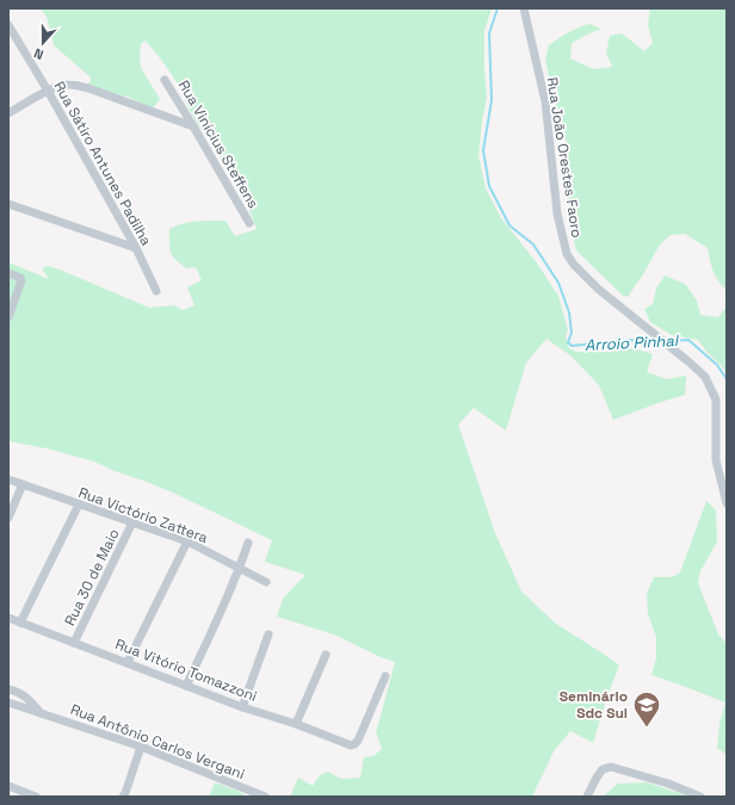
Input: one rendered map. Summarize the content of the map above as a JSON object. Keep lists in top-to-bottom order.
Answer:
{
  "streets": {
    "street": [
      "Rua Vinícius Steffens",
      "Rua João Orestes Faoro",
      "Rua Sátiro Antunes Padilha",
      "Rua Victório Zattera",
      "Rua 30 de Maio",
      "Rua Vitório Tomazzoni",
      "Rua Antônio Carlos Vergani"
    ]
  },
  "crossings": [
    ["Rua Victório Zattera", "Rua 30 de Maio"],
    ["Rua 30 de Maio", "Rua Vitório Tomazzoni"]
  ],
  "water": ["Arroio Pinhal"],
  "places": {
    "school or university": ["Seminário Sdc Sul"]
  },
  "north": "bottom"
}
